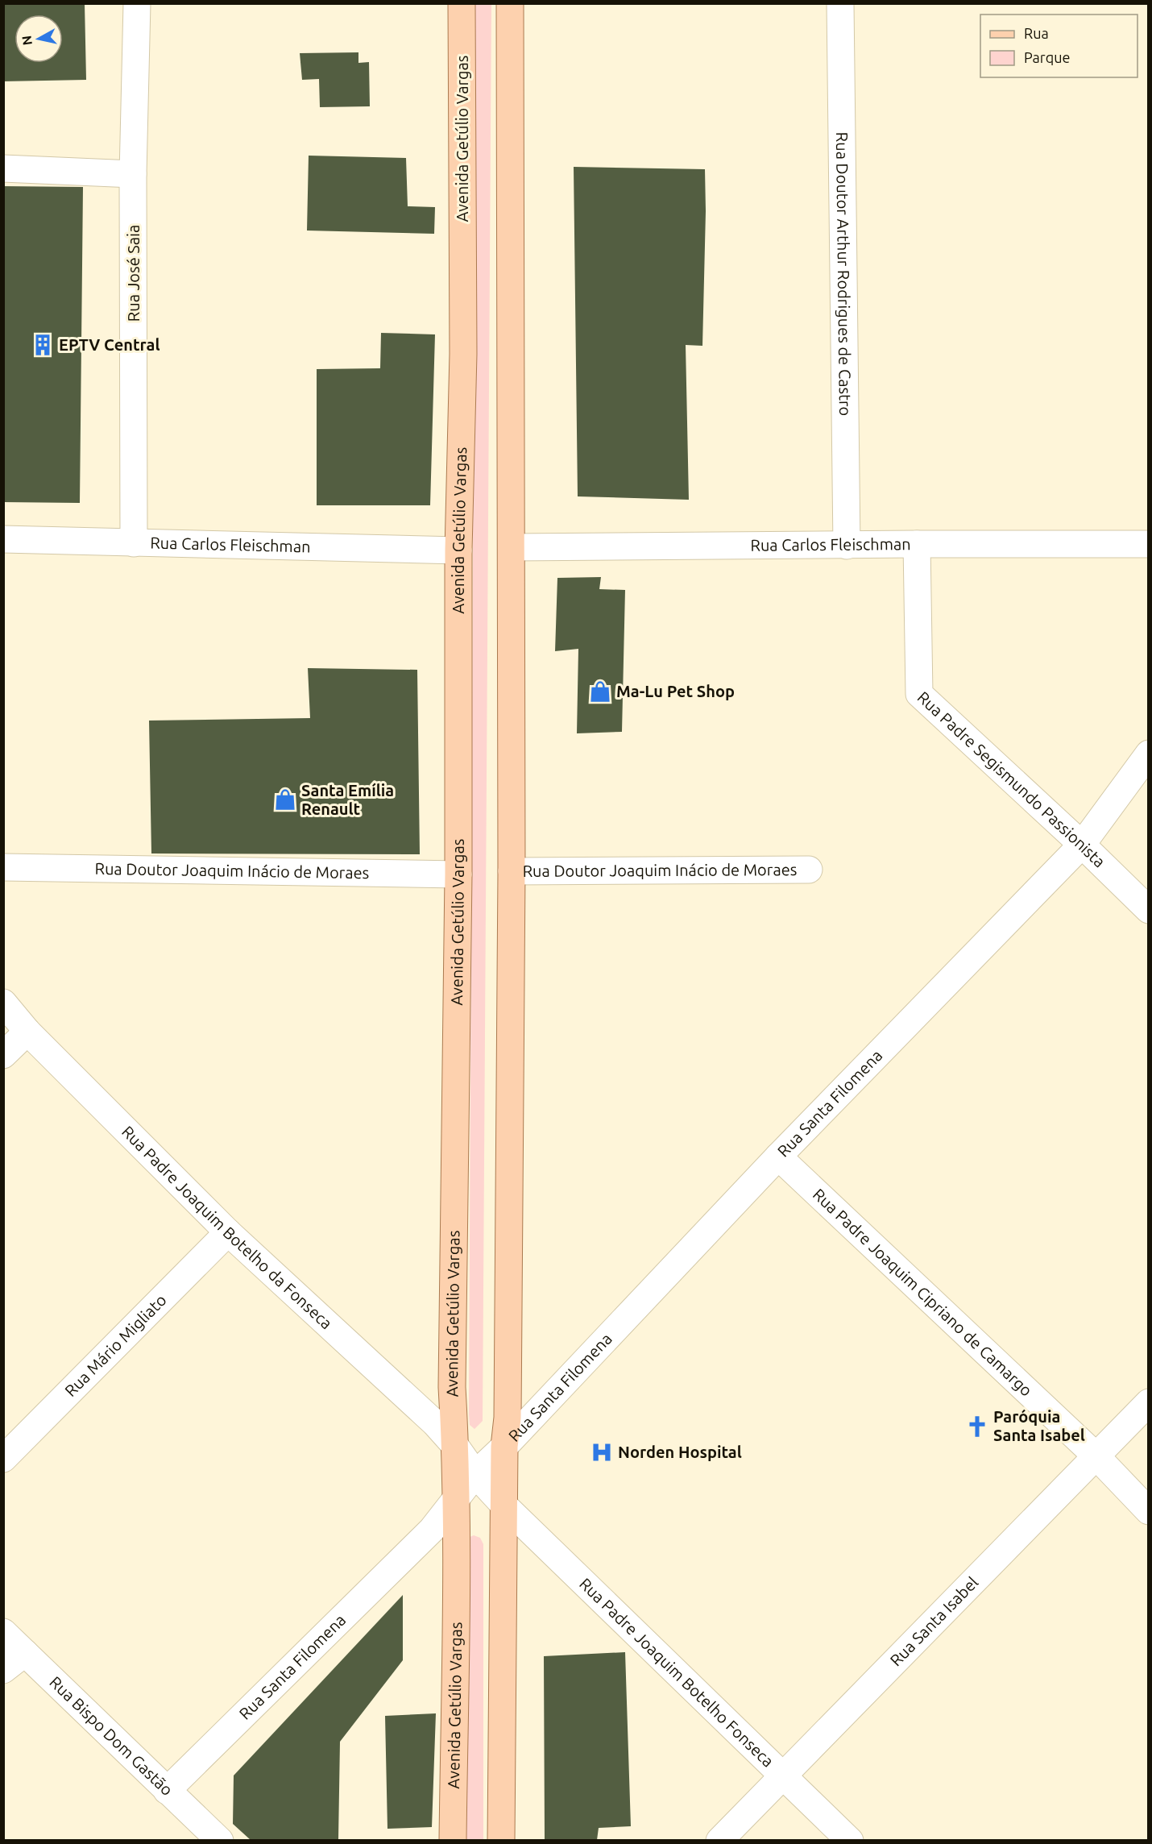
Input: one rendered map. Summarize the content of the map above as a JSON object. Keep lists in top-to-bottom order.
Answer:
{
  "streets": {
    "main road": ["Avenida Getúlio Vargas"],
    "street": [
      "Rua José Saia",
      "Rua Doutor Arthur Rodrigues de Castro",
      "Rua Carlos Fleischman",
      "Rua Padre Segismundo Passionista",
      "Rua Doutor Joaquim Inácio de Moraes",
      "Rua Santa Filomena",
      "Rua Padre Joaquim Botelho da Fonseca",
      "Rua Padre Joaquim Cipriano de Camargo",
      "Rua Mário Migliato",
      "Rua Santa Isabel",
      "Rua Padre Joaquim Botelho Fonseca",
      "Rua Bispo Dom Gastão"
    ]
  },
  "crossings": [
    ["Avenida Getúlio Vargas", "Rua Carlos Fleischman"],
    ["Avenida Getúlio Vargas", "Rua Doutor Joaquim Inácio de Moraes"],
    ["Avenida Getúlio Vargas", "Rua Santa Filomena"],
    ["Avenida Getúlio Vargas", "Rua Padre Joaquim Botelho da Fonseca"],
    ["Rua José Saia", "Rua Carlos Fleischman"],
    ["Rua Doutor Arthur Rodrigues de Castro", "Rua Carlos Fleischman"],
    ["Rua Carlos Fleischman", "Rua Padre Segismundo Passionista"],
    ["Rua Padre Segismundo Passionista", "Rua Santa Filomena"],
    ["Rua Santa Filomena", "Rua Padre Joaquim Botelho da Fonseca"],
    ["Rua Santa Filomena", "Rua Padre Joaquim Cipriano de Camargo"],
    ["Rua Santa Filomena", "Rua Padre Joaquim Botelho Fonseca"],
    ["Rua Santa Filomena", "Rua Bispo Dom Gastão"],
    ["Rua Padre Joaquim Botelho da Fonseca", "Rua Mário Migliato"],
    ["Rua Padre Joaquim Botelho da Fonseca", "Rua Padre Joaquim Botelho Fonseca"],
    ["Rua Padre Joaquim Cipriano de Camargo", "Rua Santa Isabel"],
    ["Rua Santa Isabel", "Rua Padre Joaquim Botelho Fonseca"]
  ],
  "places": {
    "building": ["EPTV Central"],
    "shop": ["Ma-Lu Pet Shop", "Santa Emília Renault"],
    "church": ["Paróquia Santa Isabel"],
    "hospital": ["Norden Hospital"]
  },
  "legend": ["Rua", "Parque"],
  "north": "left"
}
